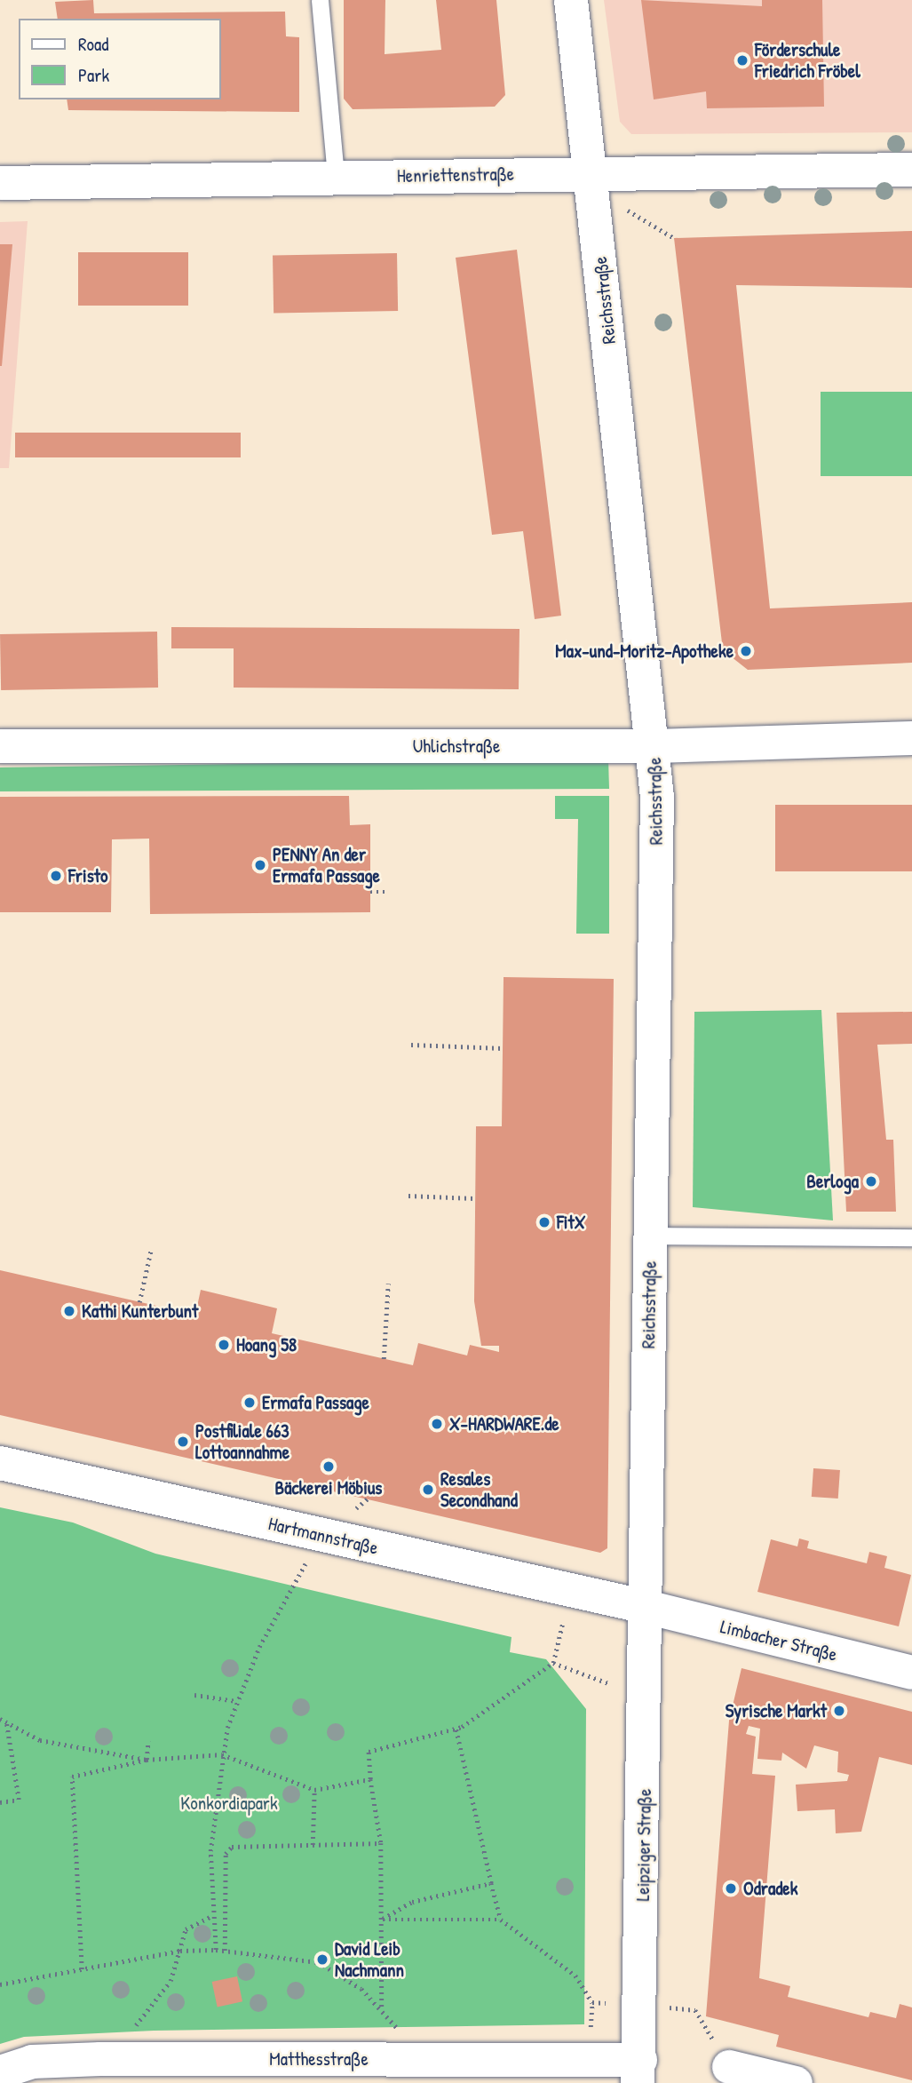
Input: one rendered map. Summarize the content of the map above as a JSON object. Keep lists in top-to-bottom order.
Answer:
{
  "streets": {
    "main road": [
      "Henriettenstraße",
      "Reichsstraße",
      "Uhlichstraße",
      "Hartmannstraße",
      "Limbacher Straße",
      "Leipziger Straße",
      "Matthesstraße"
    ]
  },
  "crossings": [
    ["Henriettenstraße", "Reichsstraße"],
    ["Reichsstraße", "Uhlichstraße"],
    ["Reichsstraße", "Hartmannstraße"],
    ["Reichsstraße", "Limbacher Straße"],
    ["Reichsstraße", "Leipziger Straße"],
    ["Hartmannstraße", "Limbacher Straße"],
    ["Hartmannstraße", "Leipziger Straße"],
    ["Limbacher Straße", "Leipziger Straße"],
    ["Leipziger Straße", "Matthesstraße"]
  ],
  "parks": ["Konkordiapark"],
  "places": [
    "Förderschule Friedrich Fröbel",
    "Max-und-Moritz-Apotheke",
    "PENNY An der Ermafa Passage",
    "Fristo",
    "Berloga",
    "FitX",
    "Kathi Kunterbunt",
    "Hoang 58",
    "Ermafa Passage",
    "X-HARDWARE.de",
    "Postfiliale 663 Lottoannahme",
    "Bäckerei Möbius",
    "Resales Secondhand",
    "Syrische Markt",
    "Odradek",
    "David Leib Nachmann"
  ],
  "legend": ["Road", "Park"]
}
